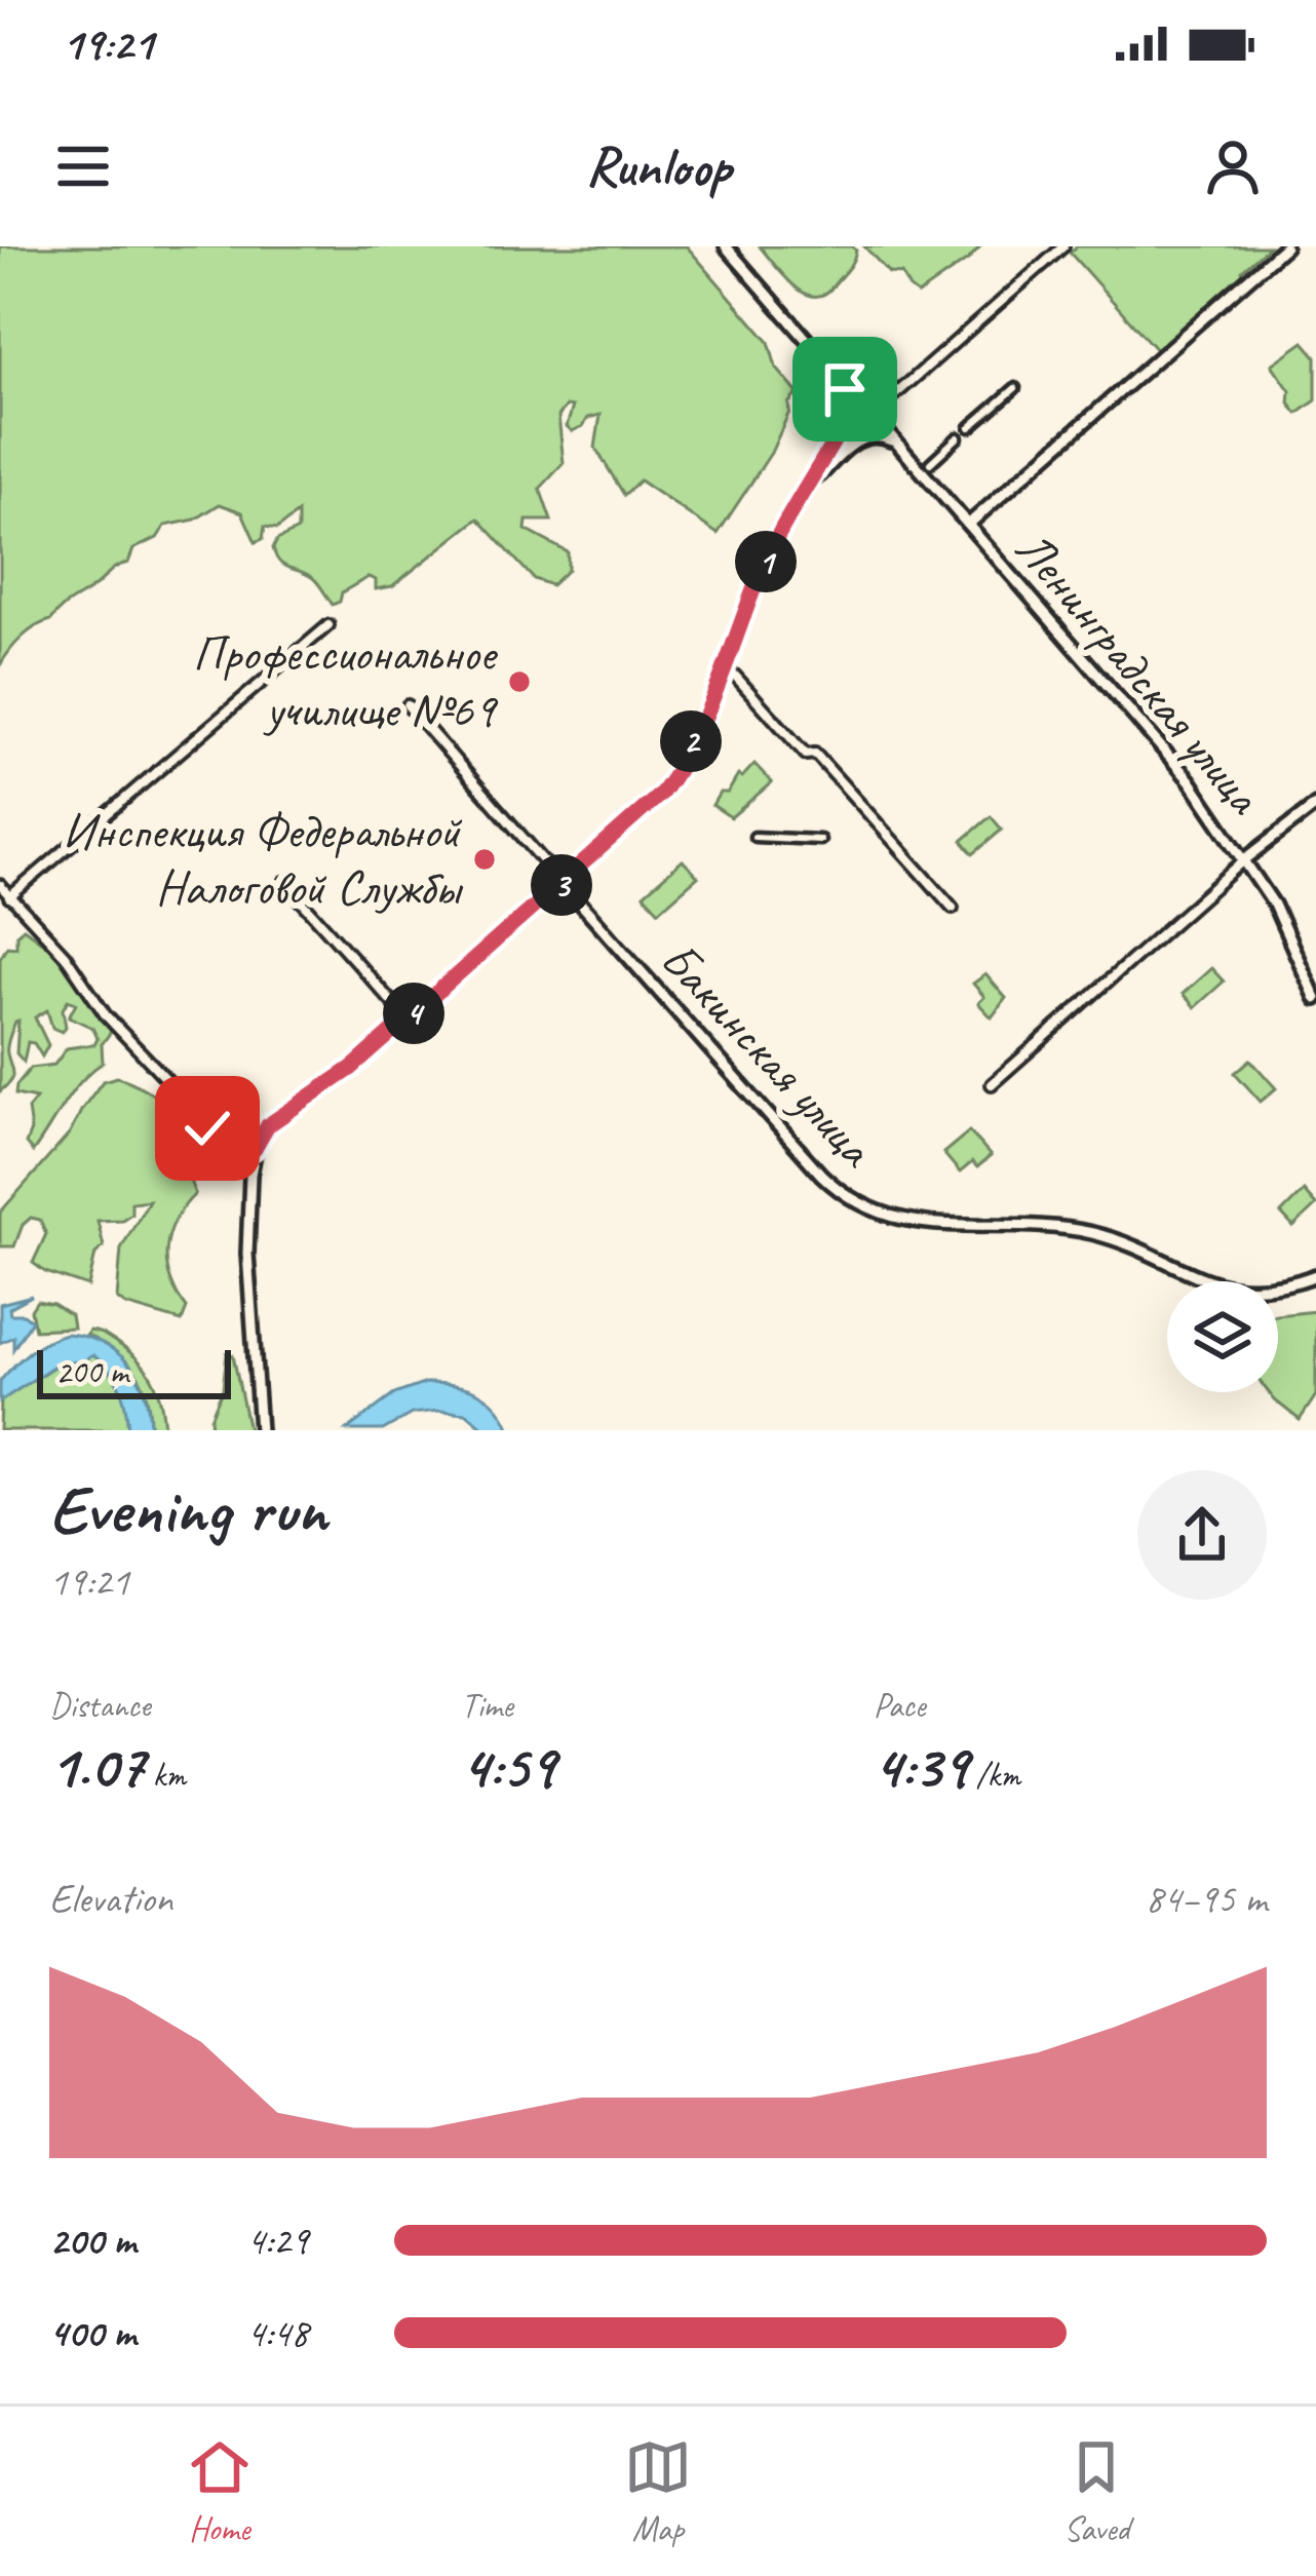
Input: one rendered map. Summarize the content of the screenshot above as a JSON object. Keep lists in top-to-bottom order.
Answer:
{
  "streets": {
    "street": ["Ленинградская улица", "Бакинская улица"]
  },
  "places": ["Профессиональное училище №69", "Инспекция Федеральной Налоговой Службы"],
  "scale_bar": "200 m",
  "page": {
    "status": "19:21",
    "header": "Runloop",
    "pins": [
      "1",
      "2",
      "3",
      "4"
    ],
    "scale": "200 m",
    "heading": ["Evening run", "19:21"],
    "stats": [
      ["Distance", "1.07 km"],
      ["Time", "4:59"],
      ["Pace", "4:39 /km"]
    ],
    "chart": ["Elevation", "84–95 m"],
    "list": [
      {
        "name": "200 m",
        "note": "4:29"
      },
      {
        "name": "400 m",
        "note": "4:48"
      }
    ],
    "tabs": ["Home", "Map", "Saved"]
  }
}
